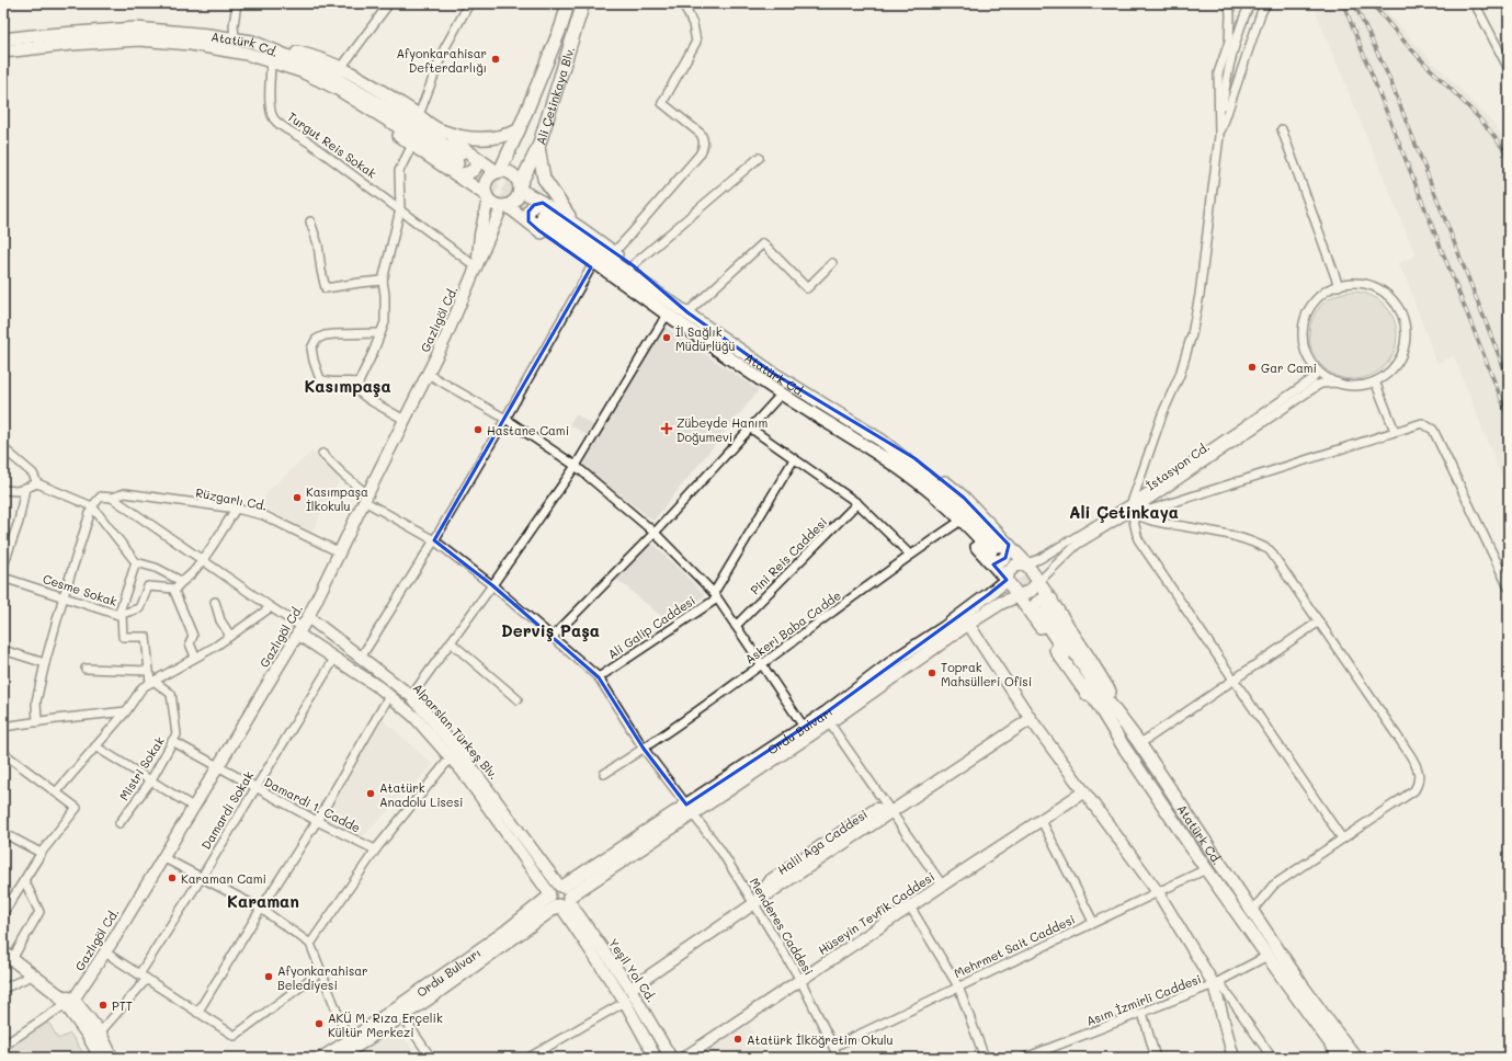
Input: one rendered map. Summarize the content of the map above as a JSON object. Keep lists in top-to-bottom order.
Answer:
{
  "streets": {
    "main road": ["Atatürk Cd.", "Ali Çetinkaya Blv.", "Ordu Bulvarı"],
    "street": [
      "Turgut Reis Sokak",
      "Gazlıgöl Cd.",
      "İstasyon Cd.",
      "Rüzgarlı Cd.",
      "Pini Reis Caddesi",
      "Cesme Sokak",
      "Ali Galip Caddesi",
      "Askeri Baba Cadde",
      "Alparslan Türkeş Blv.",
      "Mistri Sokak",
      "Damardi 1. Cadde",
      "Damardi Sokak",
      "Halil Aga Caddesi",
      "Hüseyin Tevfik Caddesi",
      "Menderes Caddesi",
      "Mehrmet Sait Caddesi",
      "Yeşil Yol Cd.",
      "Asım İzmirli Caddesi"
    ]
  },
  "crossings": [
    ["Atatürk Cd.", "Turgut Reis Sokak"],
    ["Atatürk Cd.", "Mehrmet Sait Caddesi"],
    ["Atatürk Cd.", "Asım İzmirli Caddesi"],
    ["Ali Çetinkaya Blv.", "Gazlıgöl Cd."],
    ["Turgut Reis Sokak", "Gazlıgöl Cd."],
    ["Gazlıgöl Cd.", "Rüzgarlı Cd."],
    ["Gazlıgöl Cd.", "Alparslan Türkeş Blv."],
    ["Gazlıgöl Cd.", "Damardi 1. Cadde"],
    ["Gazlıgöl Cd.", "Menderes Caddesi"],
    ["İstasyon Cd.", "Ordu Bulvarı"],
    ["Ali Galip Caddesi", "Menderes Caddesi"],
    ["Askeri Baba Cadde", "Menderes Caddesi"],
    ["Ordu Bulvarı", "Alparslan Türkeş Blv."],
    ["Ordu Bulvarı", "Menderes Caddesi"],
    ["Ordu Bulvarı", "Yeşil Yol Cd."],
    ["Alparslan Türkeş Blv.", "Damardi Sokak"],
    ["Alparslan Türkeş Blv.", "Yeşil Yol Cd."],
    ["Mistri Sokak", "Damardi 1. Cadde"],
    ["Damardi 1. Cadde", "Damardi Sokak"],
    ["Halil Aga Caddesi", "Menderes Caddesi"],
    ["Halil Aga Caddesi", "Yeşil Yol Cd."],
    ["Hüseyin Tevfik Caddesi", "Menderes Caddesi"],
    ["Menderes Caddesi", "Mehrmet Sait Caddesi"]
  ],
  "districts": [
    "Kasımpaşa",
    "Ali Çetinkaya",
    "Derviş Paşa",
    "Karaman"
  ],
  "places": {
    "other": [
      "Afyonkarahisar Defterdarlığı",
      "İl Sağlık Müdürlüğü",
      "Gar Cami",
      "Hastane Cami",
      "Kasımpaşa İlkokulu",
      "Toprak Mahsülleri Ofisi",
      "Atatürk Anadolu Lisesi",
      "Karaman Cami",
      "Afyonkarahisar Belediyesi",
      "PTT",
      "AKÜ M. Rıza Erçelik Kültür Merkezi",
      "Atatürk İlköğretim Okulu"
    ],
    "health": ["Zübeyde Hanım Doğumevi"]
  }
}
